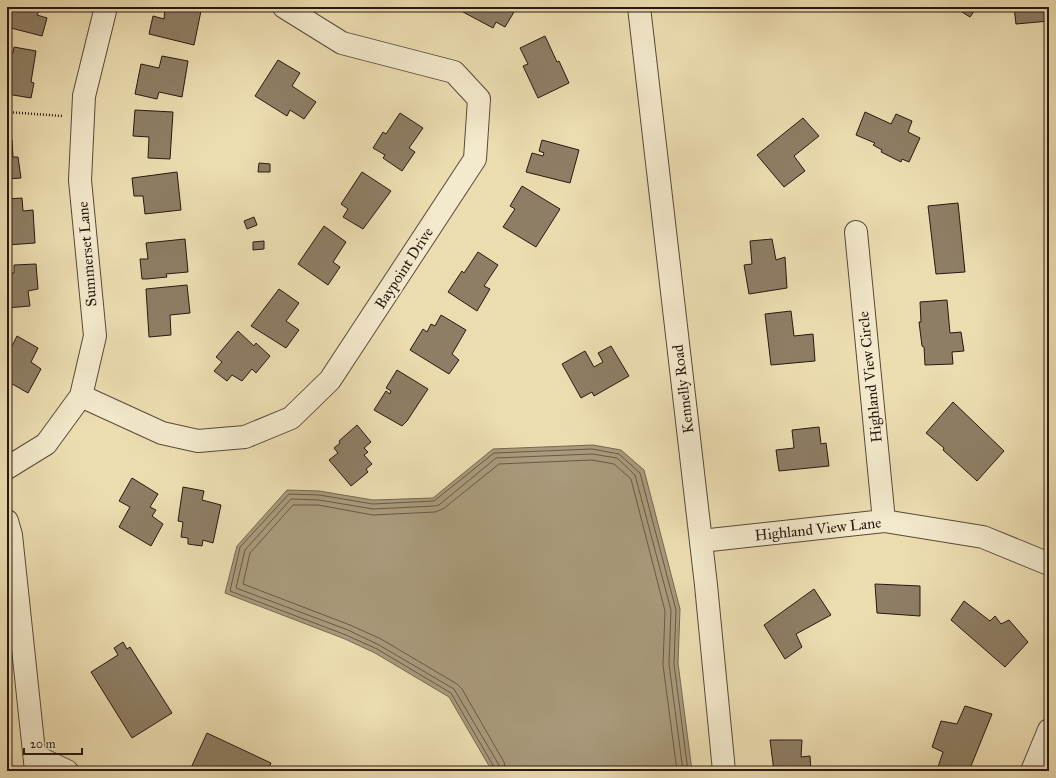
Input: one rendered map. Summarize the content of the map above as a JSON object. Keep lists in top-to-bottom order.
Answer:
{
  "streets": {
    "street": [
      "Summerset Lane",
      "Baypoint Drive",
      "Highland View Circle",
      "Kennelly Road",
      "Highland View Lane"
    ]
  },
  "crossings": [
    ["Summerset Lane", "Baypoint Drive"],
    ["Highland View Circle", "Highland View Lane"],
    ["Kennelly Road", "Highland View Lane"]
  ],
  "scale_bar": "20 m"
}
